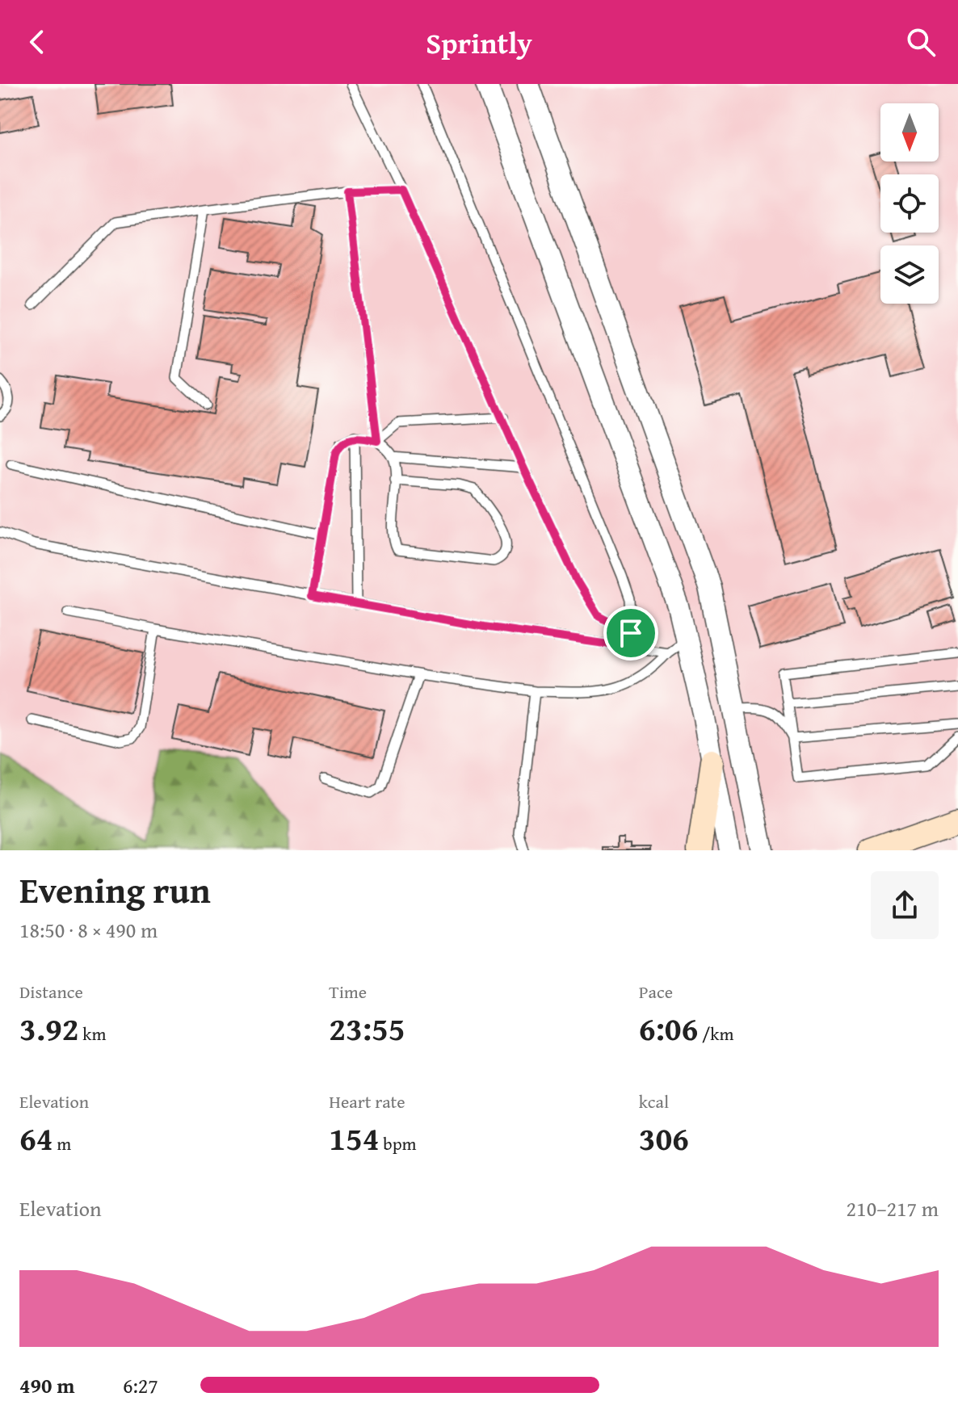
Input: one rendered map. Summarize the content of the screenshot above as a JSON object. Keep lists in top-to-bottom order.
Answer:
{
  "north": "bottom",
  "page": {
    "header": "Sprintly",
    "heading": ["Evening run", "18:50 · 8 × 490 m"],
    "stats": [
      ["Distance", "3.92 km"],
      ["Time", "23:55"],
      ["Pace", "6:06 /km"],
      ["Elevation", "64 m"],
      ["Heart rate", "154 bpm"],
      ["kcal", "306"]
    ],
    "chart": ["Elevation", "210–217 m"],
    "list": [
      {
        "name": "490 m",
        "note": "6:27"
      }
    ]
  }
}
